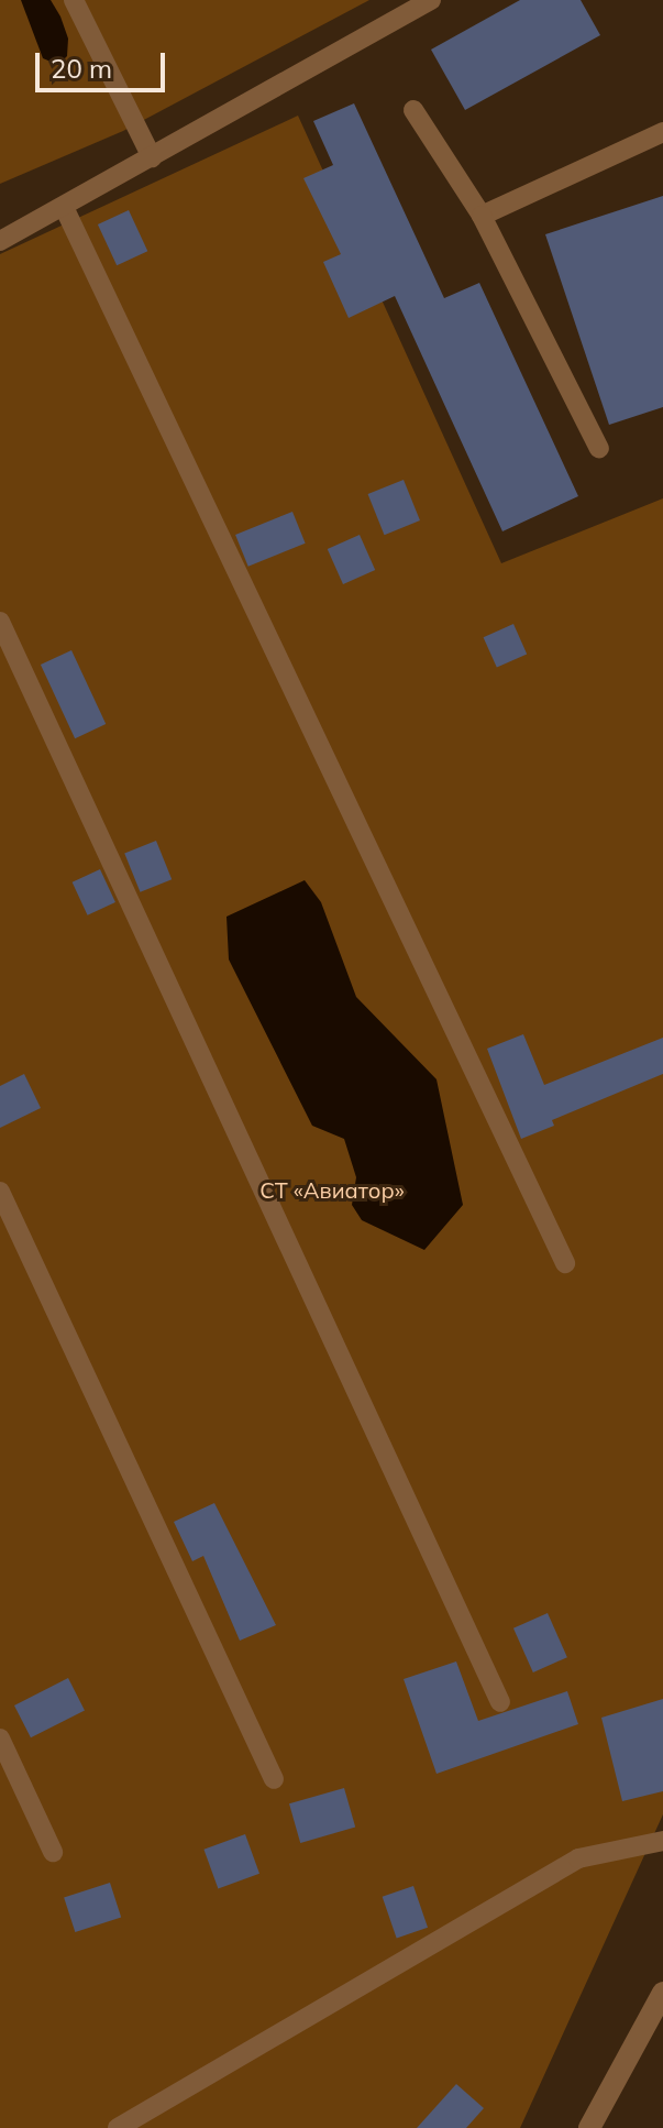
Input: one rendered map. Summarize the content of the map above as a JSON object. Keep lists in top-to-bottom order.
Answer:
{
  "parks": ["СТ «Авиатор»"],
  "scale_bar": "20 m"
}
